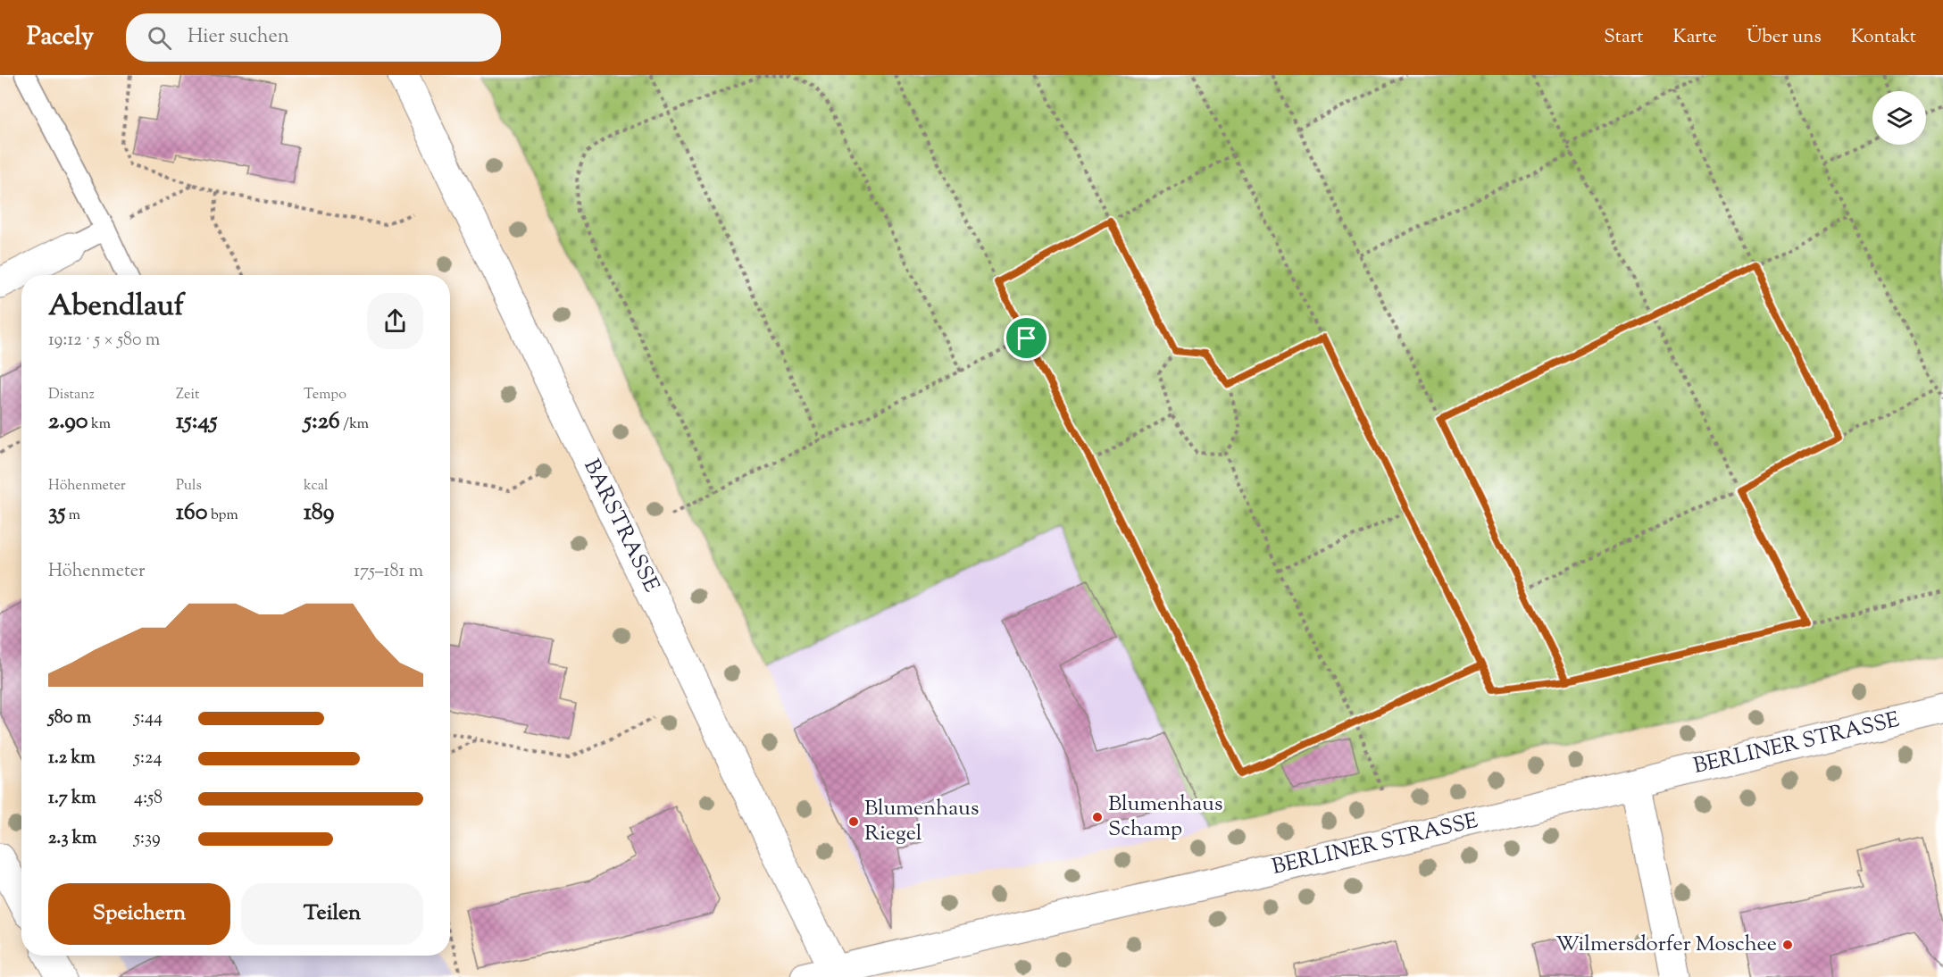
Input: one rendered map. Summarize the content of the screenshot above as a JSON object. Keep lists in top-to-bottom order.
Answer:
{
  "streets": {
    "street": ["BARSTRASSE", "BERLINER STRASSE"]
  },
  "crossings": [
    ["BARSTRASSE", "BERLINER STRASSE"]
  ],
  "places": ["Blumenhaus Schamp", "Blumenhaus Riegel", "Wilmersdorfer Moschee"],
  "page": {
    "header": "Pacely",
    "search": "Hier suchen",
    "nav": [
      "Start",
      "Karte",
      "Über uns",
      "Kontakt"
    ],
    "heading": ["Abendlauf", "19:12 · 5 × 580 m"],
    "stats": [
      ["Distanz", "2.90 km"],
      ["Zeit", "15:45"],
      ["Tempo", "5:26 /km"],
      ["Höhenmeter", "35 m"],
      ["Puls", "160 bpm"],
      ["kcal", "189"]
    ],
    "chart": ["Höhenmeter", "175–181 m"],
    "list": [
      {
        "name": "580 m",
        "note": "5:44"
      },
      {
        "name": "1.2 km",
        "note": "5:24"
      },
      {
        "name": "1.7 km",
        "note": "4:58"
      },
      {
        "name": "2.3 km",
        "note": "5:39"
      }
    ],
    "buttons": ["Speichern", "Teilen"]
  }
}
